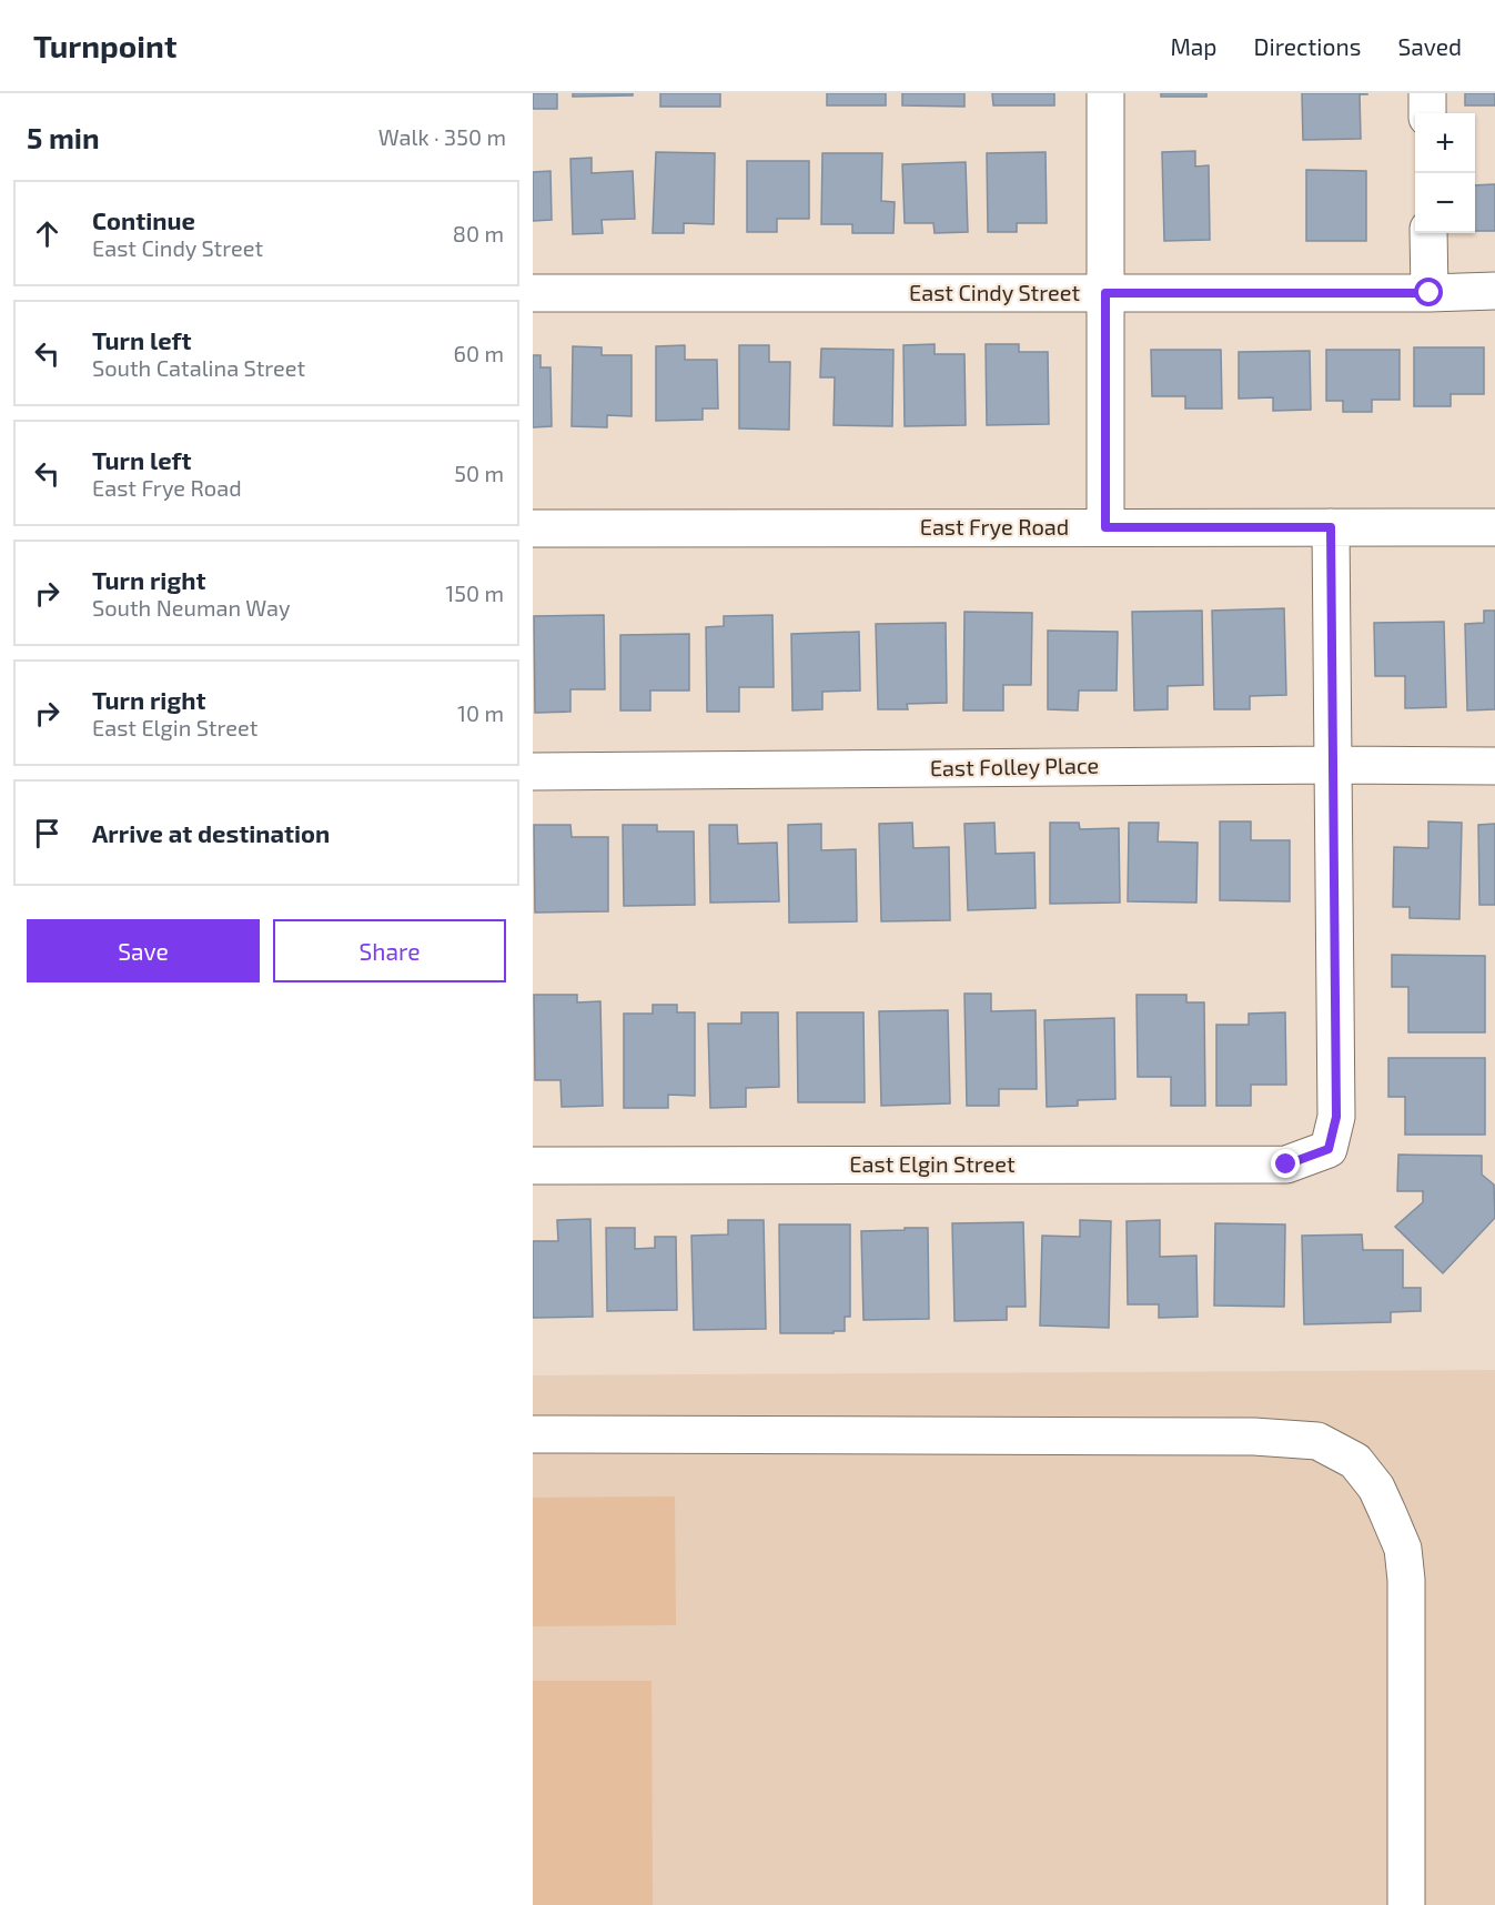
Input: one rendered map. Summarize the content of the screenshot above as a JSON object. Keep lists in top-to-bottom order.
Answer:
{
  "streets": {
    "street": [
      "East Cindy Street",
      "East Frye Road",
      "East Folley Place",
      "East Elgin Street"
    ]
  },
  "crossings": [
    ["East Folley Place", "East Elgin Street"]
  ],
  "page": {
    "header": "Turnpoint",
    "nav": ["Map", "Directions", "Saved"],
    "heading": ["5 min", "Walk · 350 m"],
    "map_buttons": ["+", "−"],
    "list": [
      ["Continue", "East Cindy Street", "80 m"],
      ["Turn left", "South Catalina Street", "60 m"],
      ["Turn left", "East Frye Road", "50 m"],
      ["Turn right", "South Neuman Way", "150 m"],
      ["Turn right", "East Elgin Street", "10 m"],
      "Arrive at destination"
    ],
    "buttons": ["Save", "Share"]
  }
}
